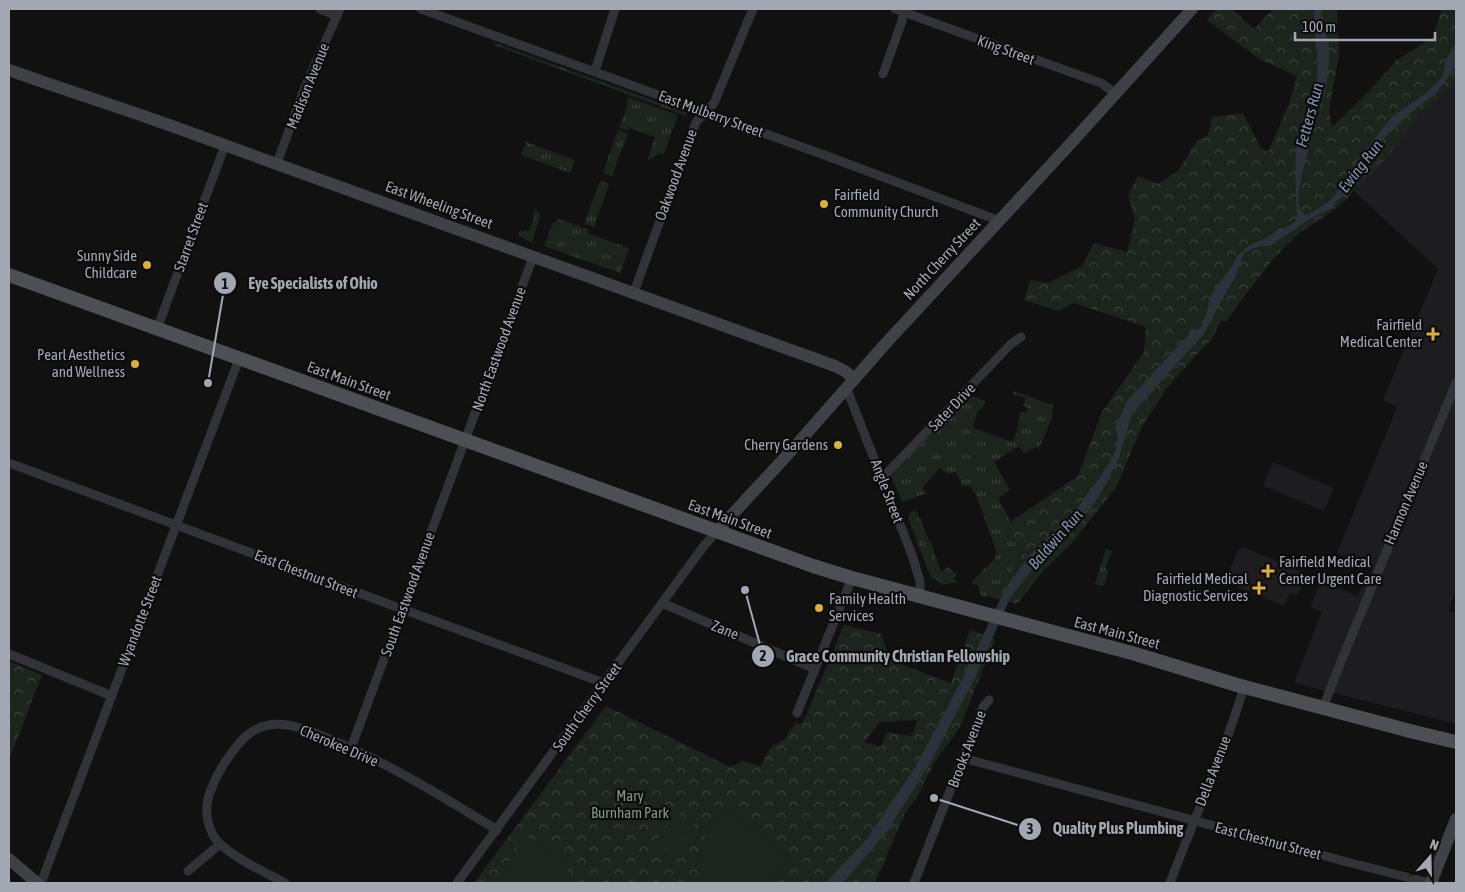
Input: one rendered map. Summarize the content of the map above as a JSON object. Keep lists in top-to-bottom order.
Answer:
{
  "streets": {
    "main road": ["East Main Street"],
    "street": [
      "King Street",
      "Madison Avenue",
      "East Mulberry Street",
      "Oakwood Avenue",
      "East Wheeling Street",
      "Starret Street",
      "North Cherry Street",
      "North Eastwood Avenue",
      "Sater Drive",
      "Angle Street",
      "Harmon Avenue",
      "East Chestnut Street",
      "South Eastwood Avenue",
      "Wyandotte Street",
      "Zane",
      "South Cherry Street",
      "Cherokee Drive",
      "Brooks Avenue",
      "Della Avenue"
    ]
  },
  "crossings": [
    ["King Street", "North Cherry Street"],
    ["Madison Avenue", "East Wheeling Street"],
    ["East Mulberry Street", "Oakwood Avenue"],
    ["East Mulberry Street", "North Cherry Street"],
    ["Oakwood Avenue", "East Wheeling Street"],
    ["East Wheeling Street", "Starret Street"],
    ["East Wheeling Street", "North Cherry Street"],
    ["East Wheeling Street", "North Eastwood Avenue"],
    ["East Wheeling Street", "Angle Street"],
    ["Starret Street", "East Main Street"],
    ["North Cherry Street", "East Main Street"],
    ["North Cherry Street", "Angle Street"],
    ["North Cherry Street", "South Cherry Street"],
    ["North Eastwood Avenue", "East Main Street"],
    ["North Eastwood Avenue", "South Eastwood Avenue"],
    ["East Main Street", "Angle Street"],
    ["East Main Street", "Harmon Avenue"],
    ["East Main Street", "South Eastwood Avenue"],
    ["East Main Street", "Wyandotte Street"],
    ["East Main Street", "South Cherry Street"],
    ["East Main Street", "Della Avenue"],
    ["Sater Drive", "Angle Street"],
    ["East Chestnut Street", "South Eastwood Avenue"],
    ["East Chestnut Street", "Wyandotte Street"],
    ["East Chestnut Street", "South Cherry Street"],
    ["East Chestnut Street", "Brooks Avenue"],
    ["East Chestnut Street", "Della Avenue"],
    ["South Eastwood Avenue", "Cherokee Drive"],
    ["Zane", "South Cherry Street"],
    ["South Cherry Street", "Cherokee Drive"]
  ],
  "water": ["Fetters Run", "Ewing Run", "Baldwin Run"],
  "parks": ["Mary Burnham Park"],
  "places": {
    "other": [
      "Fairfield Community Church",
      "Sunny Side Childcare",
      "Pearl Aesthetics and Wellness",
      "Eye Specialists of Ohio",
      "Cherry Gardens",
      "Grace Community Christian Fellowship",
      "Family Health Services",
      "Quality Plus Plumbing"
    ],
    "health": ["Fairfield Medical Center", "Fairfield Medical Center Urgent Care", "Fairfield Medical Diagnostic Services"]
  },
  "scale_bar": "100 m",
  "north": "top"
}
